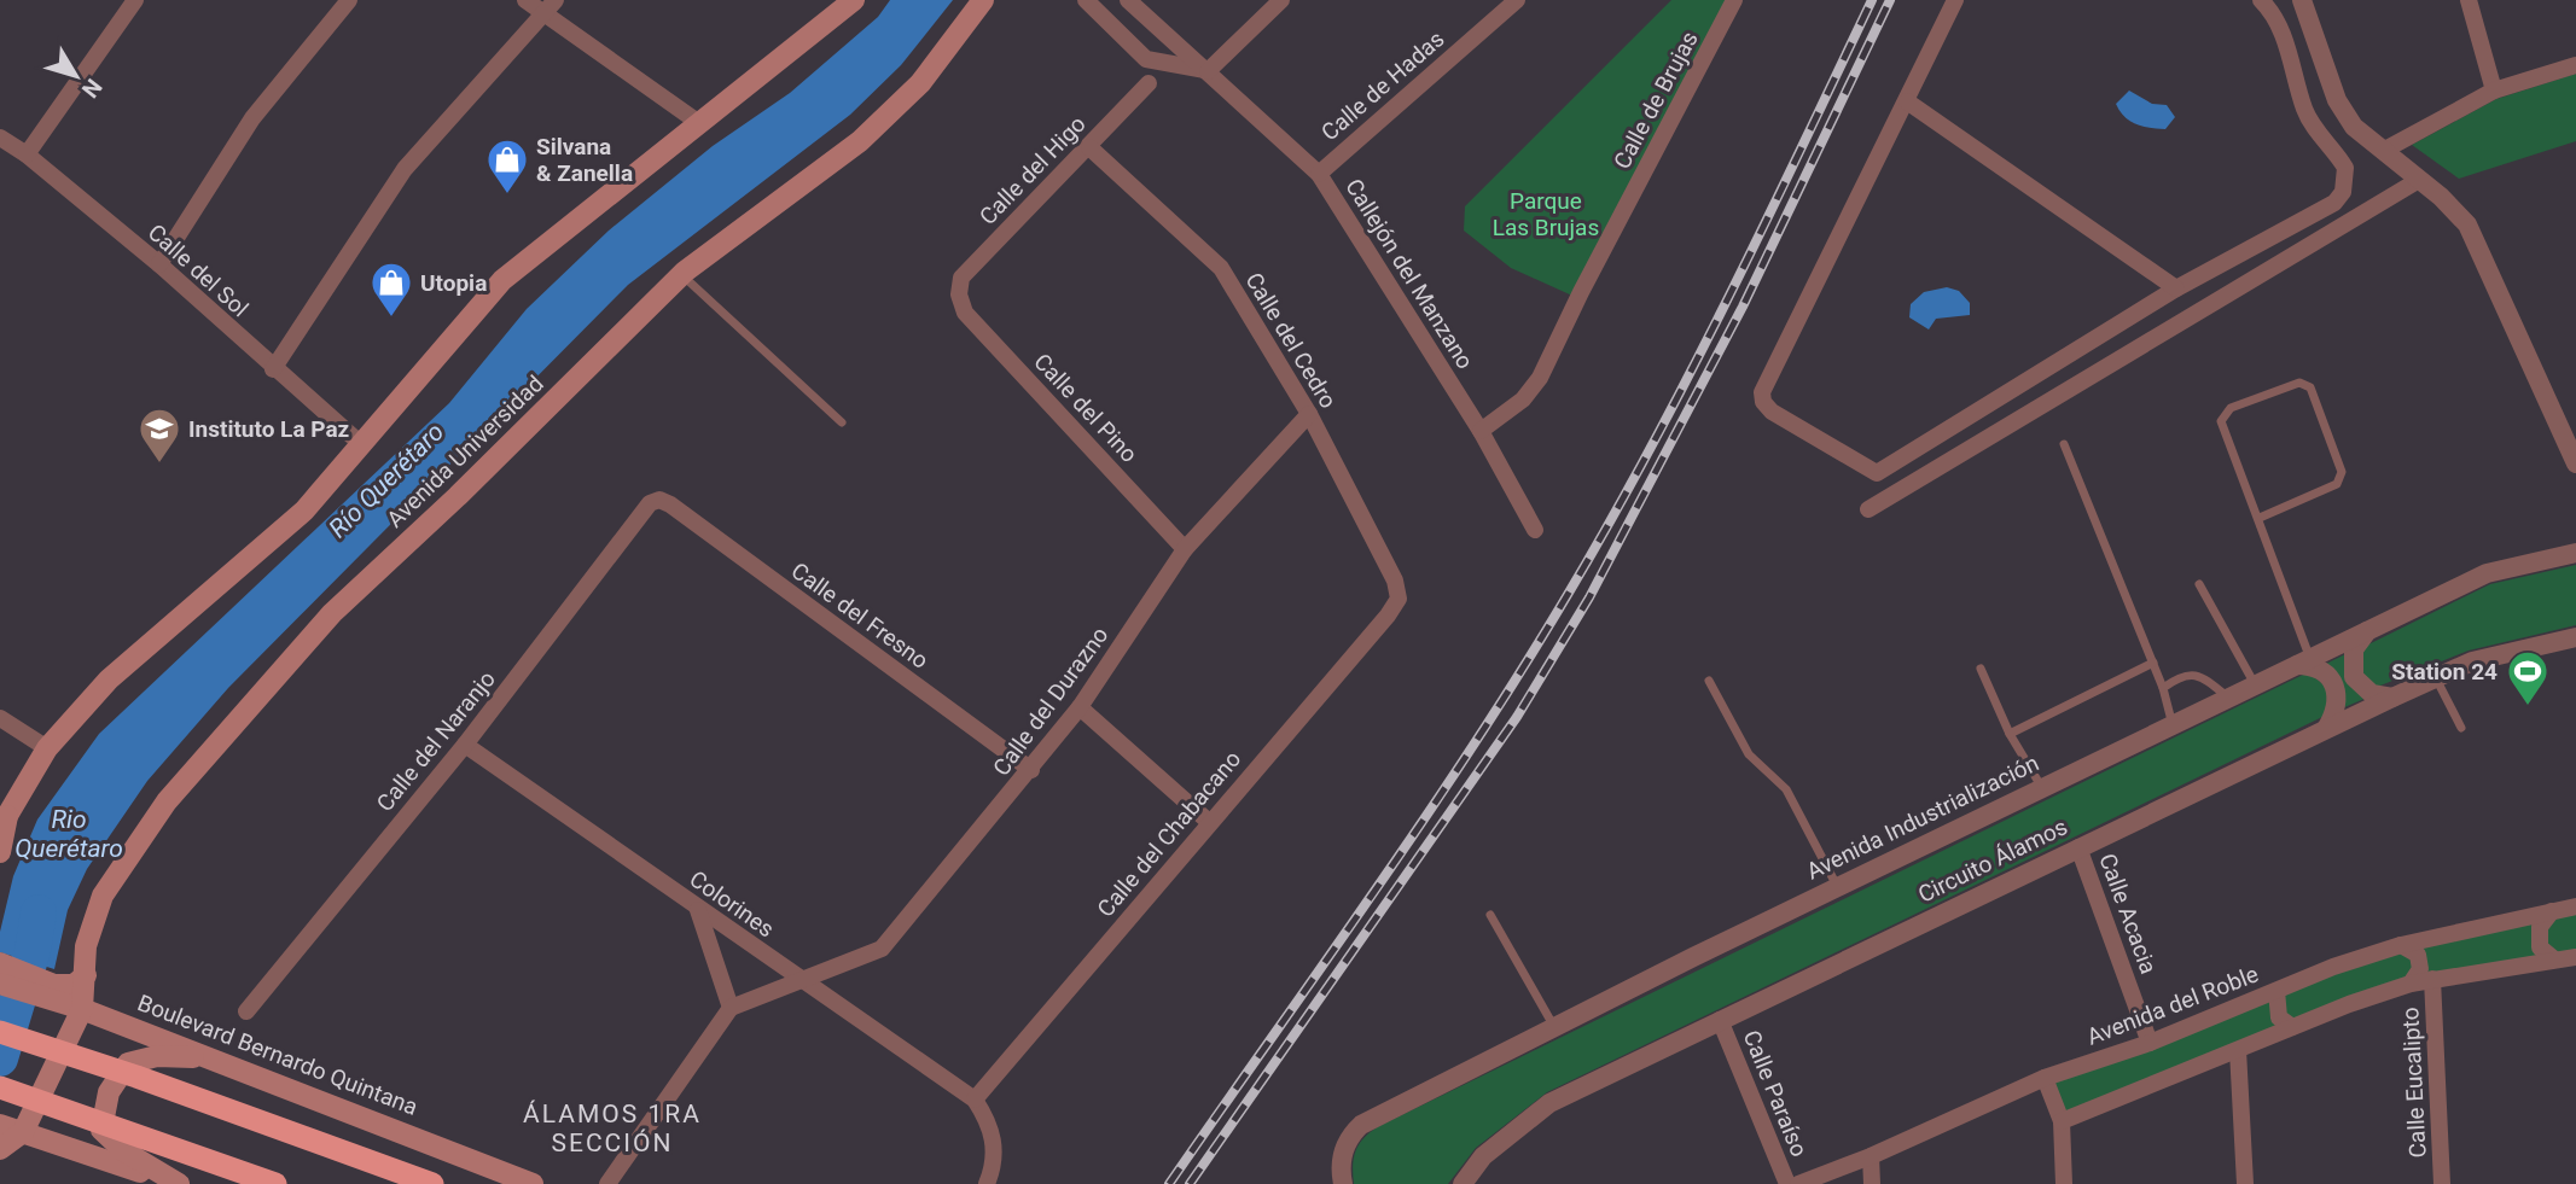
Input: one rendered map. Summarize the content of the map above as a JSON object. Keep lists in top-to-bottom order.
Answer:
{
  "streets": {
    "main road": ["Avenida Universidad", "Boulevard Bernardo Quintana"],
    "street": [
      "Calle de Hadas",
      "Calle de Brujas",
      "Calle del Higo",
      "Calle del Sol",
      "Callejón del Manzano",
      "Calle del Cedro",
      "Calle del Pino",
      "Calle del Fresno",
      "Calle del Durazno",
      "Calle del Naranjo",
      "Avenida Industrialización",
      "Calle del Chabacano",
      "Circuito Álamos",
      "Colorines",
      "Calle Acacia",
      "Avenida del Roble",
      "Calle Eucalipto",
      "Calle Paraíso"
    ]
  },
  "crossings": [
    ["Calle de Hadas", "Callejón del Manzano"],
    ["Calle de Brujas", "Callejón del Manzano"],
    ["Calle del Higo", "Calle del Cedro"],
    ["Calle del Higo", "Calle del Pino"],
    ["Calle del Cedro", "Calle del Durazno"],
    ["Calle del Cedro", "Calle del Chabacano"],
    ["Calle del Pino", "Calle del Durazno"],
    ["Avenida Universidad", "Boulevard Bernardo Quintana"],
    ["Calle del Fresno", "Calle del Durazno"],
    ["Calle del Fresno", "Calle del Naranjo"],
    ["Calle del Durazno", "Colorines"],
    ["Calle del Naranjo", "Colorines"],
    ["Calle del Chabacano", "Colorines"],
    ["Circuito Álamos", "Calle Acacia"],
    ["Circuito Álamos", "Calle Paraíso"],
    ["Calle Acacia", "Avenida del Roble"]
  ],
  "districts": ["ÁLAMOS 1RA SECCIÓN"],
  "water": ["Río Querétaro", "Rio Querétaro"],
  "parks": ["Parque Las Brujas"],
  "places": {
    "shop": ["Silvana & Zanella", "Utopia"],
    "school or university": ["Instituto La Paz"],
    "sports": ["Station 24"]
  },
  "north": "bottom right"
}
